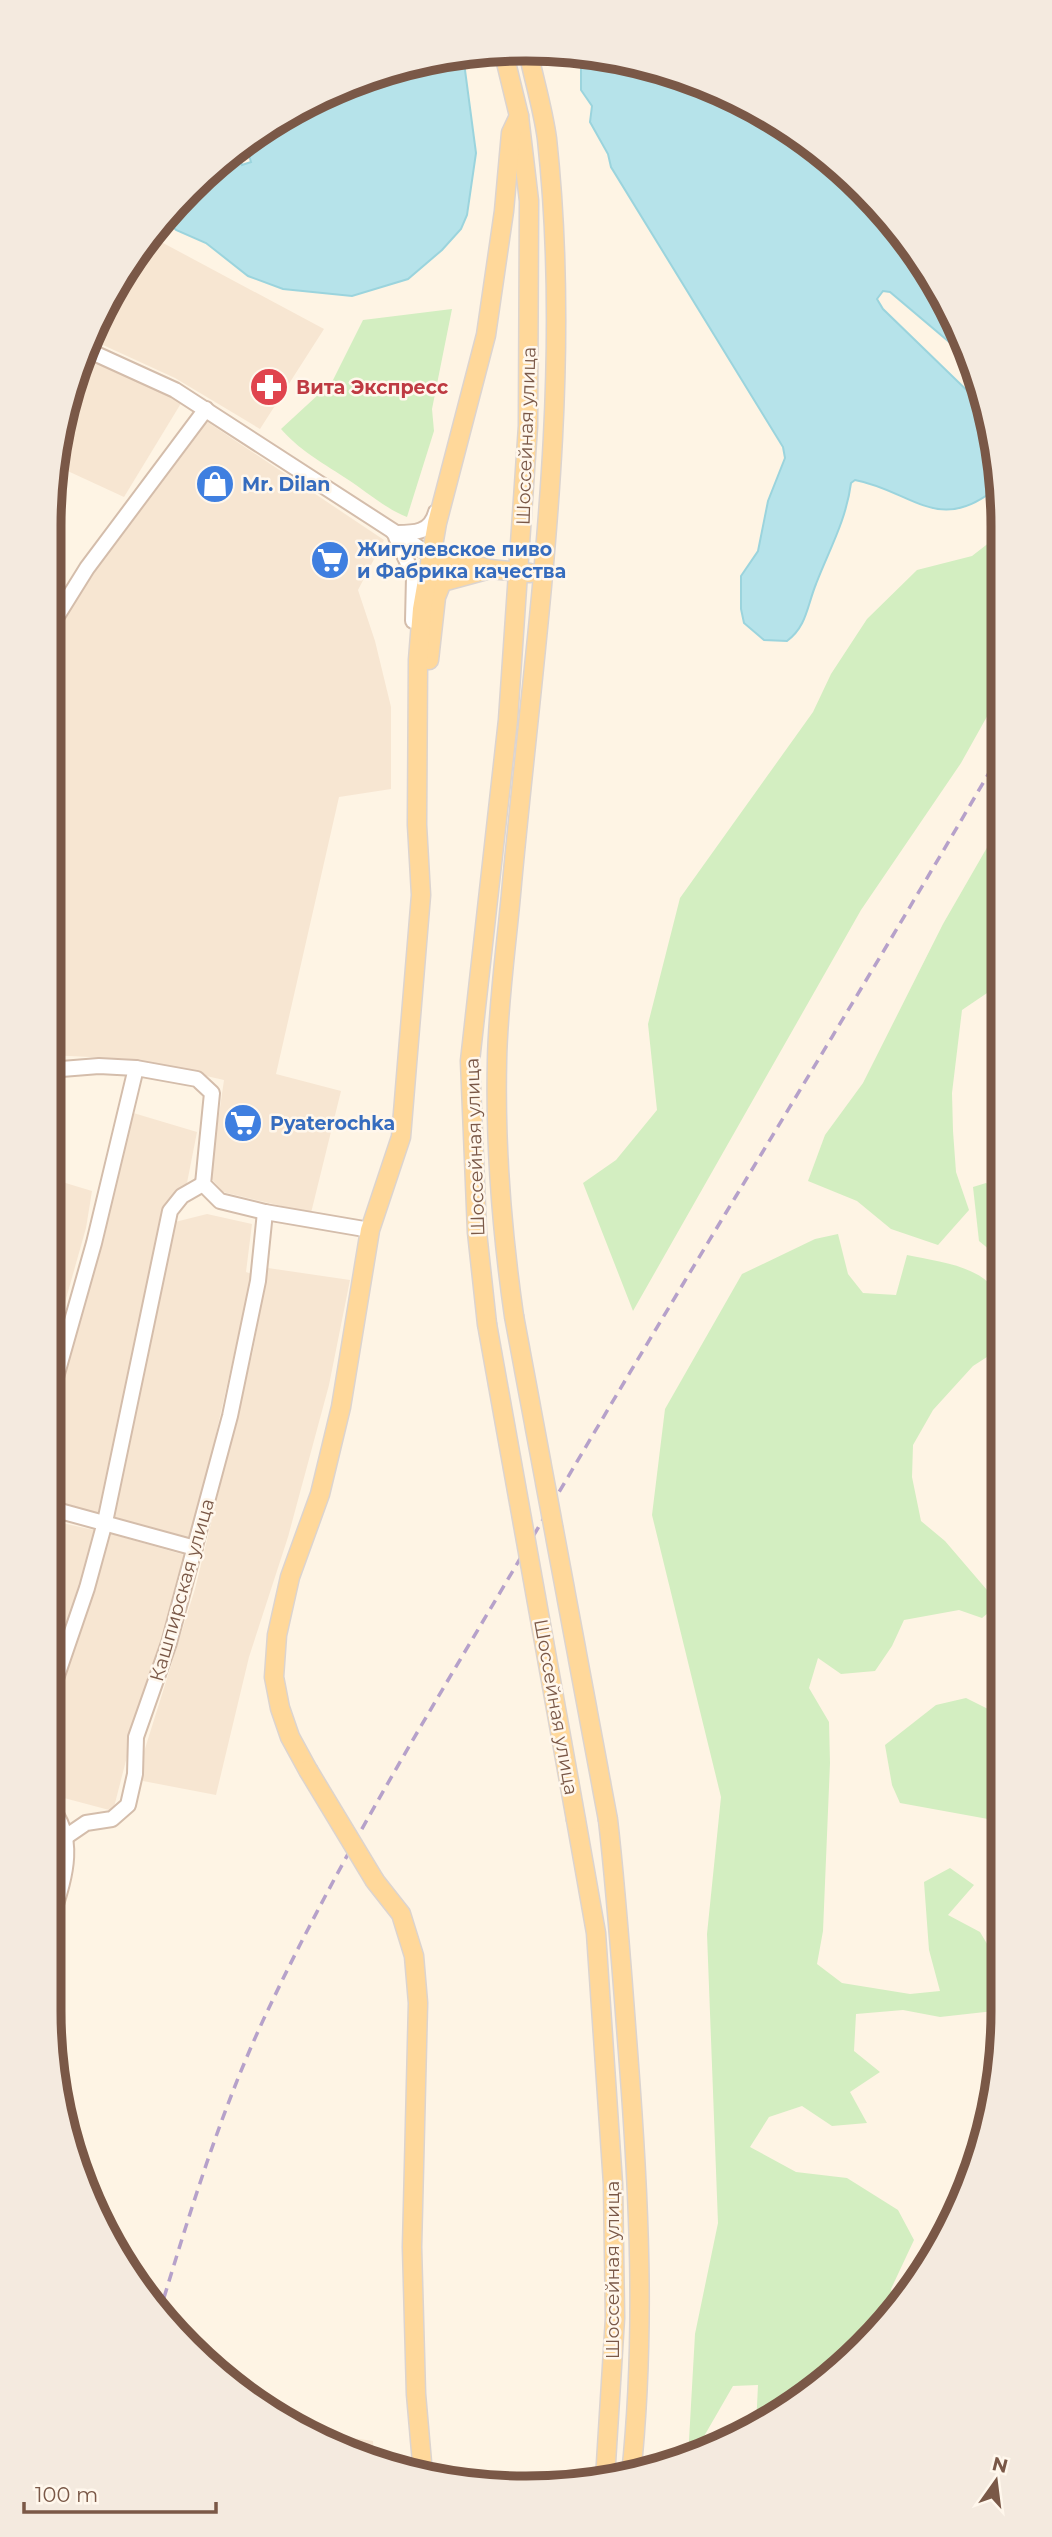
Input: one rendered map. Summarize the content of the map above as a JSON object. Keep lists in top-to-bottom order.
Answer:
{
  "streets": {
    "main road": ["Шоссейная улица"],
    "street": ["Кашпирская улица"]
  },
  "places": {
    "pharmacy": ["Вита Экспресс"],
    "shop": ["Mr. Dilan"],
    "supermarket": ["Жигулевское пиво и Фабрика качества", "Pyaterochka"]
  },
  "scale_bar": "100 m",
  "north": "top"
}
